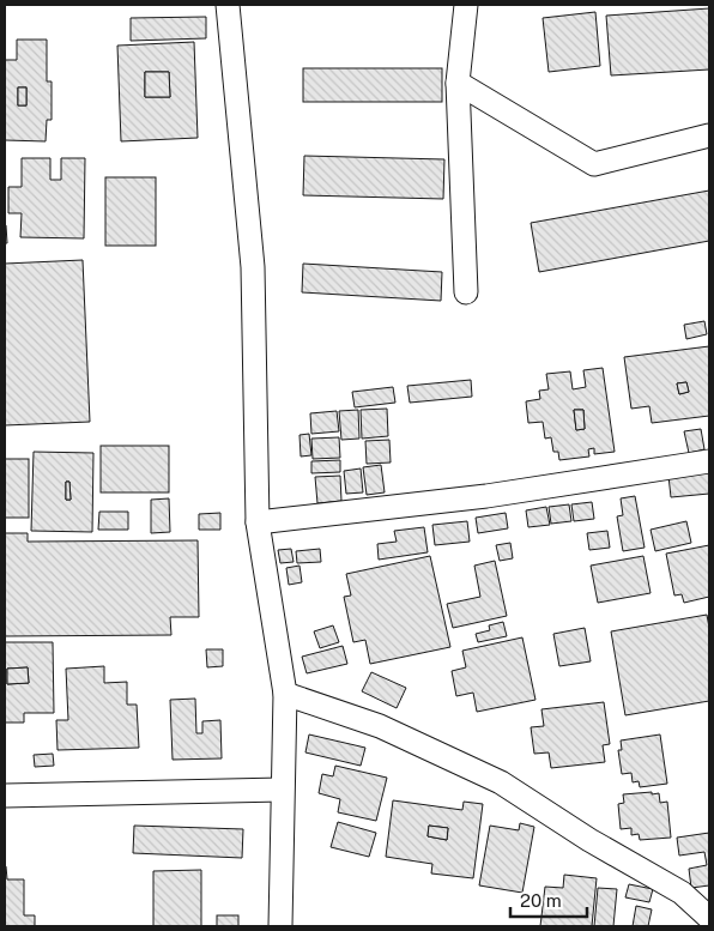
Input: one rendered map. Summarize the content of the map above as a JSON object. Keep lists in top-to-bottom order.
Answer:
{
  "scale_bar": "20 m"
}
